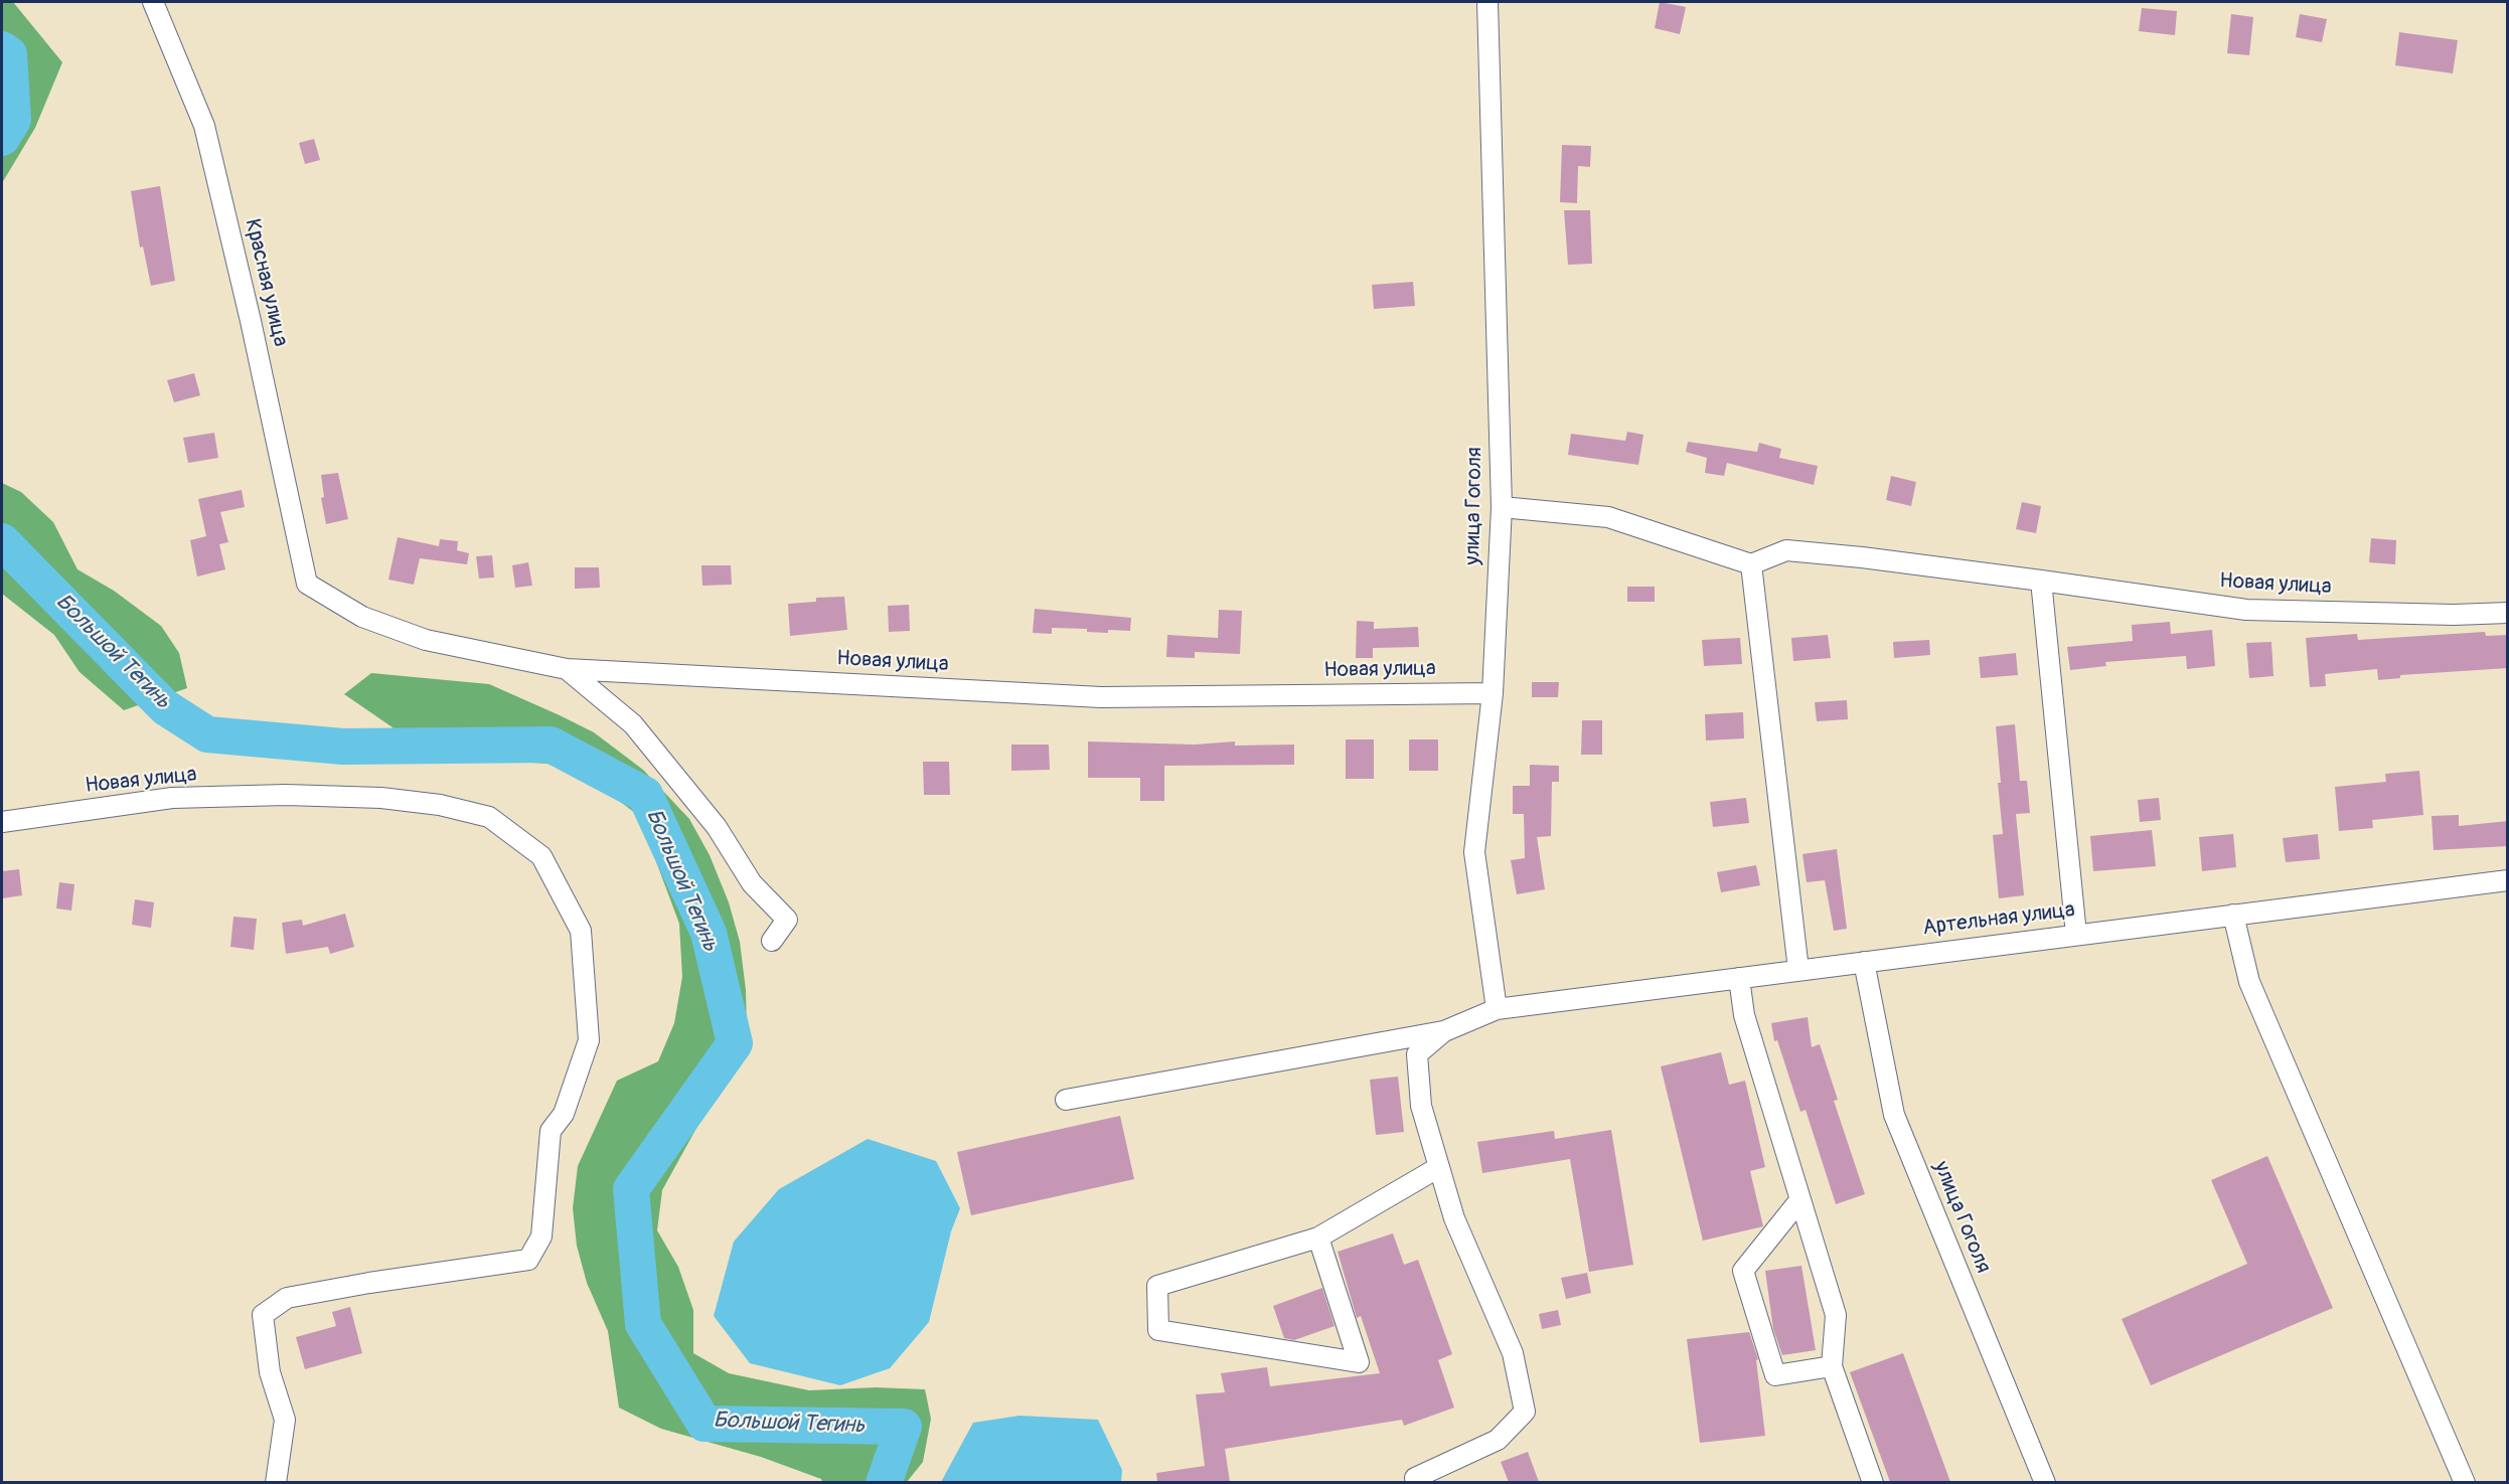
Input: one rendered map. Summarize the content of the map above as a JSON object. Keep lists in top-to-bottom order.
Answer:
{
  "streets": {
    "street": [
      "Красная улица",
      "улица Гоголя",
      "Новая улица",
      "Артельная улица"
    ]
  },
  "crossings": [
    ["Красная улица", "Новая улица"],
    ["улица Гоголя", "Новая улица"],
    ["улица Гоголя", "Артельная улица"]
  ],
  "water": ["Большой Тегинь"]
}
